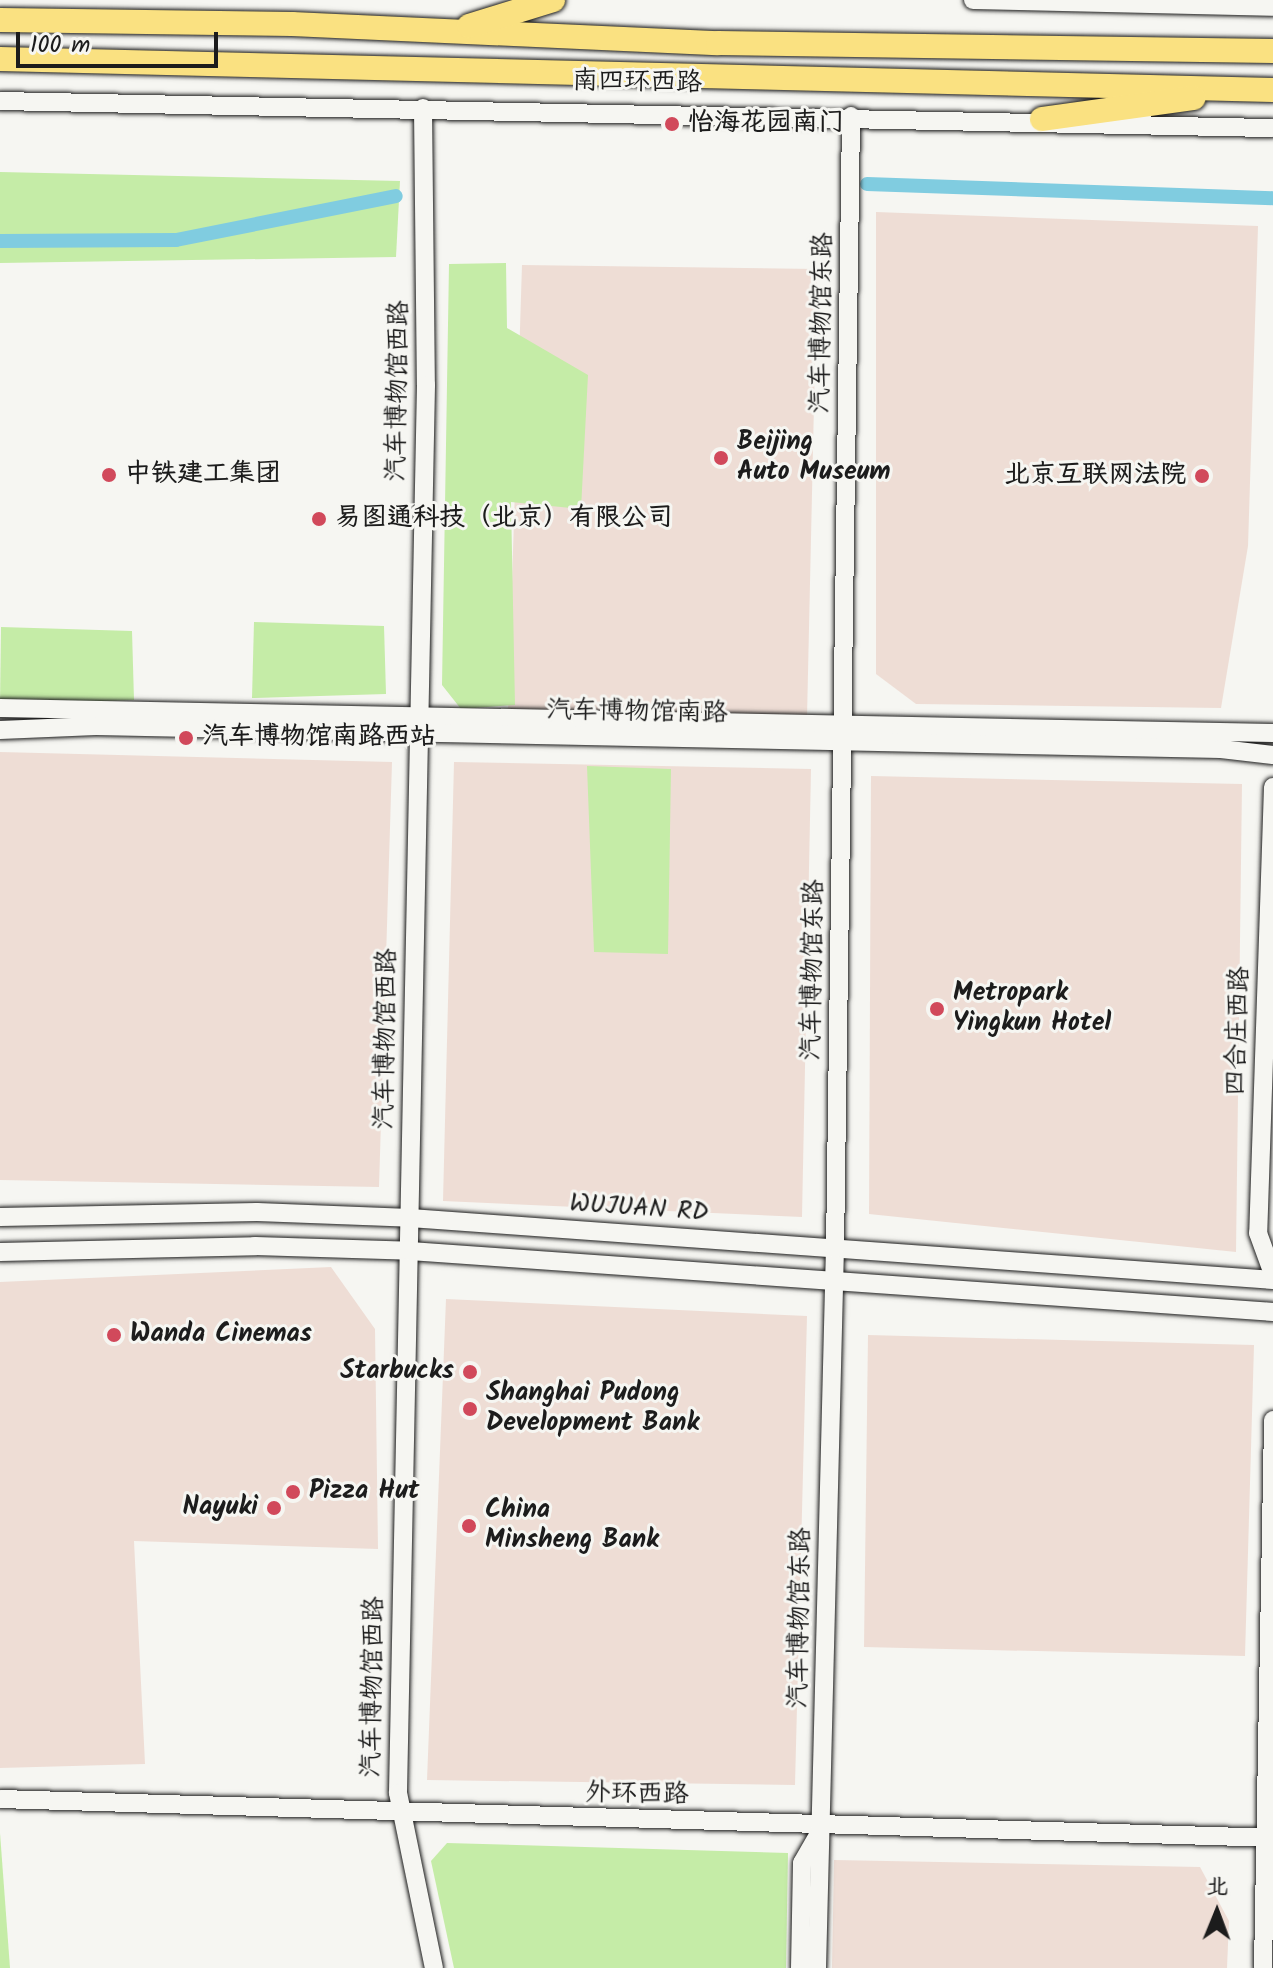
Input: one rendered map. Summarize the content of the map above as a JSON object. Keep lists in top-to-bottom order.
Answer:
{
  "streets": {
    "highway": ["南四环西路"],
    "street": [
      "汽车博物馆东路",
      "汽车博物馆西路",
      "汽车博物馆南路",
      "四合庄西路",
      "WUJUAN RD",
      "外环西路"
    ]
  },
  "crossings": [
    ["南四环西路", "汽车博物馆东路"],
    ["南四环西路", "汽车博物馆西路"],
    ["汽车博物馆东路", "汽车博物馆南路"],
    ["汽车博物馆东路", "WUJUAN RD"],
    ["汽车博物馆东路", "外环西路"],
    ["汽车博物馆西路", "汽车博物馆南路"],
    ["汽车博物馆西路", "WUJUAN RD"],
    ["汽车博物馆西路", "外环西路"],
    ["四合庄西路", "WUJUAN RD"]
  ],
  "places": [
    "怡海花园南门",
    "Beijing Auto Museum",
    "中铁建工集团",
    "北京互联网法院",
    "易图通科技（北京）有限公司",
    "汽车博物馆南路西站",
    "Metropark Yingkun Hotel",
    "Wanda Cinemas",
    "Starbucks",
    "Shanghai Pudong Development Bank",
    "Pizza Hut",
    "Nayuki",
    "China Minsheng Bank"
  ],
  "scale_bar": "100 m",
  "north": "top"
}
